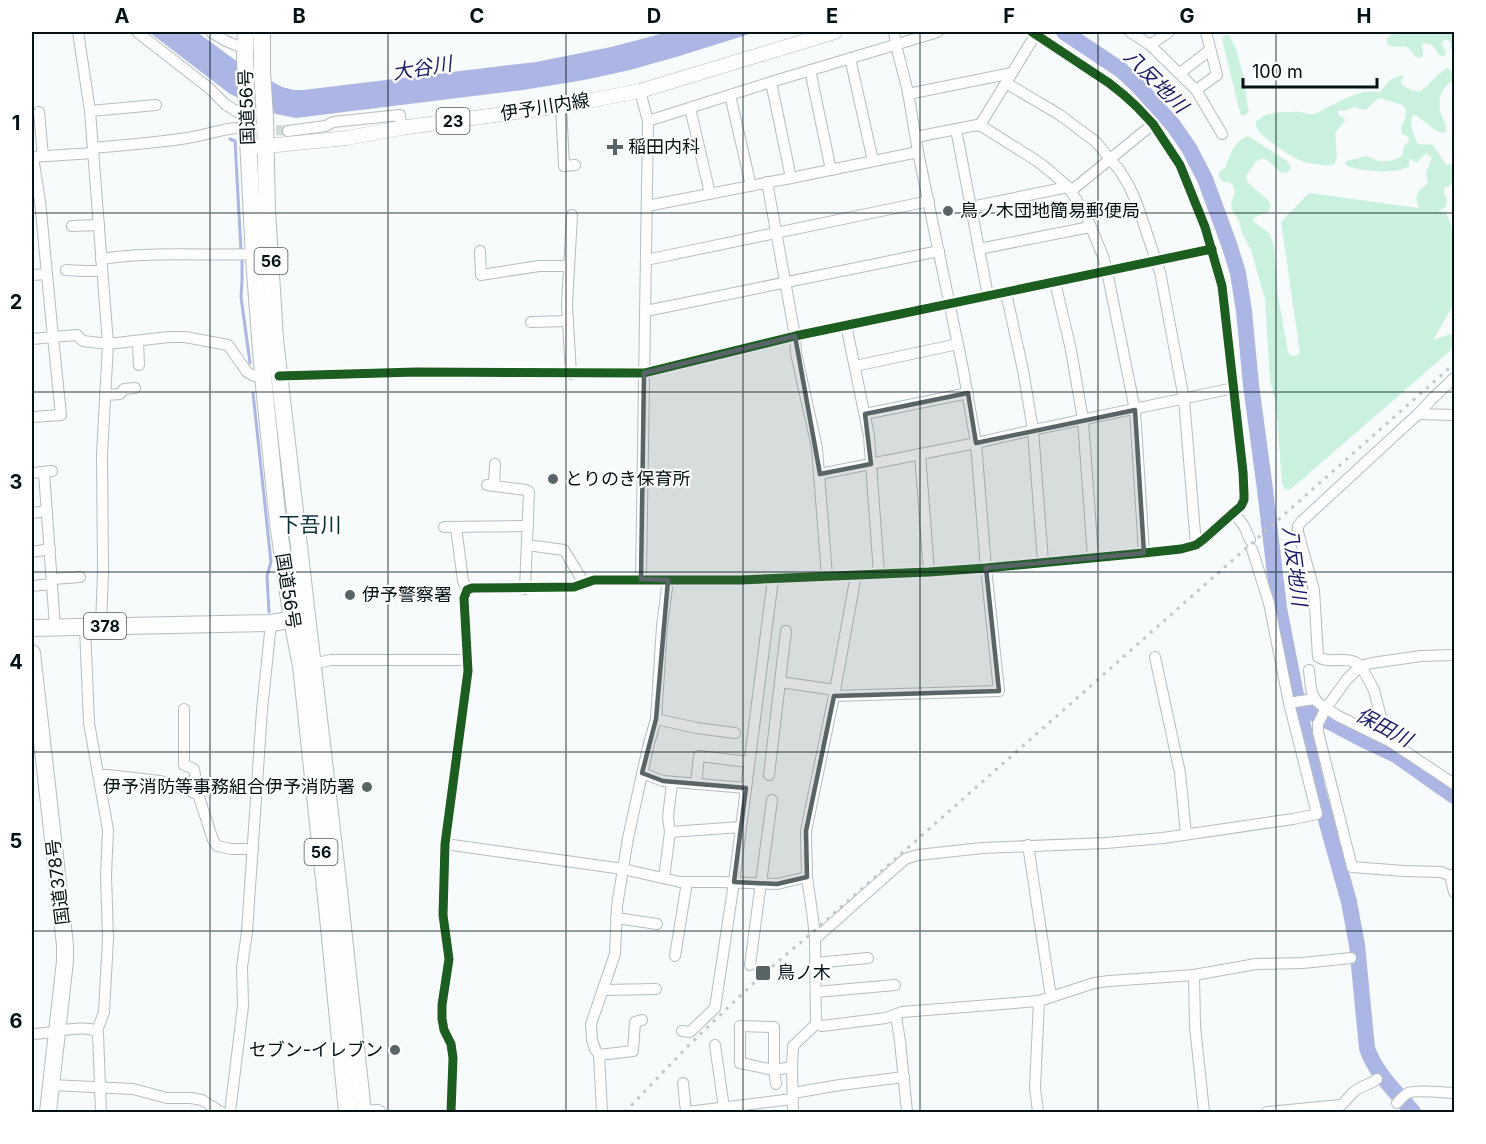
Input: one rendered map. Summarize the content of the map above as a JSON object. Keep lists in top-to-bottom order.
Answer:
{
  "streets": {
    "highway": [
      "国道56号",
      "56",
      "378",
      "国道378号"
    ],
    "main road": ["伊予川内線", "23"]
  },
  "crossings": [
    ["国道56号", "伊予川内線"],
    ["国道56号", "378"]
  ],
  "districts": ["下吾川"],
  "water": ["大谷川", "八反地川", "保田川"],
  "places": {
    "health": ["稲田内科"],
    "other": [
      "鳥ノ木団地簡易郵便局",
      "とりのき保育所",
      "伊予警察署",
      "伊予消防等事務組合伊予消防署",
      "セブン-イレブン"
    ],
    "transit": ["鳥ノ木"]
  },
  "scale_bar": "100 m",
  "grid": {
    "columns": [
      "A",
      "B",
      "C",
      "D",
      "E",
      "F",
      "G",
      "H"
    ],
    "rows": [
      "1",
      "2",
      "3",
      "4",
      "5",
      "6"
    ]
  }
}
